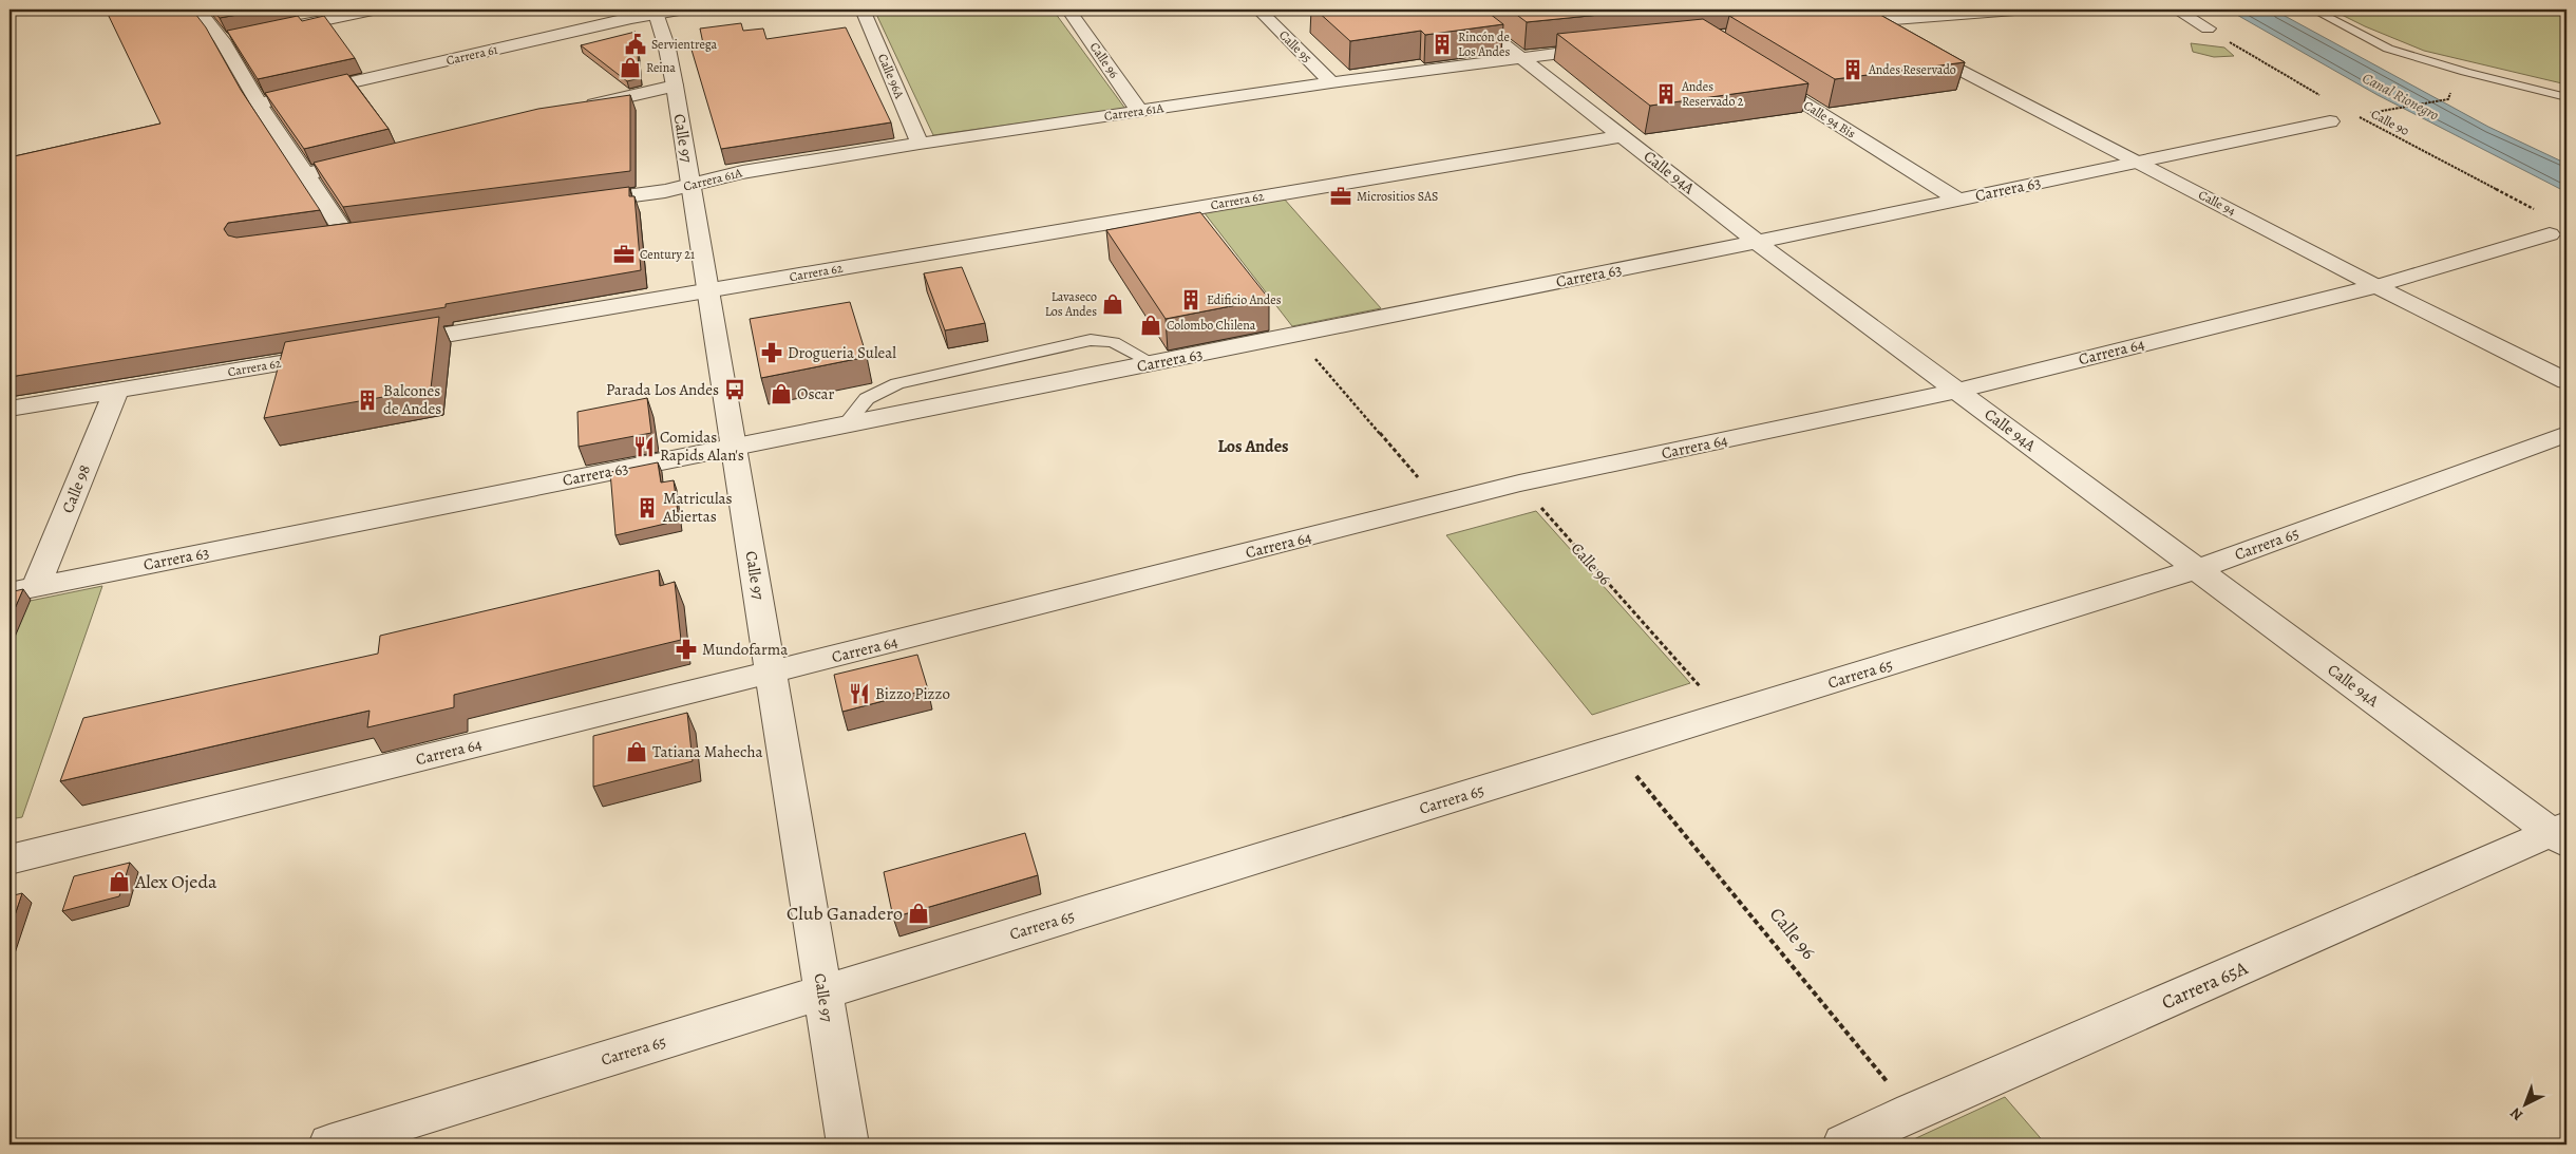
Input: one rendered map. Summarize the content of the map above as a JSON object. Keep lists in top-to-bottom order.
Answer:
{
  "streets": {
    "street": [
      "Calle 95",
      "Carrera 61",
      "Calle 96",
      "Calle 96A",
      "Carrera 61A",
      "Calle 94 Bis",
      "Calle 97",
      "Calle 94A",
      "Carrera 63",
      "Carrera 62",
      "Calle 94",
      "Carrera 64",
      "Calle 98",
      "Carrera 65",
      "Carrera 65A"
    ],
    "path": ["Calle 90"]
  },
  "crossings": [
    ["Calle 95", "Carrera 61A"],
    ["Carrera 61", "Calle 97"],
    ["Calle 96", "Carrera 61A"],
    ["Calle 96", "Carrera 64"],
    ["Calle 96", "Carrera 65"],
    ["Calle 96", "Carrera 65A"],
    ["Calle 96A", "Carrera 61A"],
    ["Carrera 61A", "Calle 97"],
    ["Carrera 61A", "Calle 94A"],
    ["Calle 94 Bis", "Carrera 63"],
    ["Calle 97", "Carrera 63"],
    ["Calle 97", "Carrera 62"],
    ["Calle 97", "Carrera 64"],
    ["Calle 97", "Carrera 65"],
    ["Calle 94A", "Carrera 63"],
    ["Calle 94A", "Carrera 62"],
    ["Calle 94A", "Carrera 64"],
    ["Calle 94A", "Carrera 65"],
    ["Calle 94A", "Carrera 65A"],
    ["Carrera 63", "Calle 94"],
    ["Carrera 63", "Calle 98"],
    ["Carrera 62", "Calle 98"],
    ["Calle 94", "Carrera 64"]
  ],
  "districts": ["Los Andes"],
  "water": ["Canal Rionegro"],
  "places": {
    "public building": ["Servientrega"],
    "building": [
      "Rincón de Los Andes",
      "Andes Reservado",
      "Andes Reservado 2",
      "Edificio Andes",
      "Balcones de Andes",
      "Matriculas Abiertas"
    ],
    "shop": [
      "Reina",
      "Lavaseco Los Andes",
      "Colombo Chilena",
      "Oscar",
      "Tatiana Mahecha",
      "Alex Ojeda",
      "Club Ganadero"
    ],
    "office": ["Micrositios SAS", "Century 21"],
    "pharmacy": ["Drogueria Suleal", "Mundofarma"],
    "bus stop": ["Parada Los Andes"],
    "restaurant": ["Comidas Rapids Alan's", "Bizzo Pizzo"]
  },
  "north": "bottom left"
}
